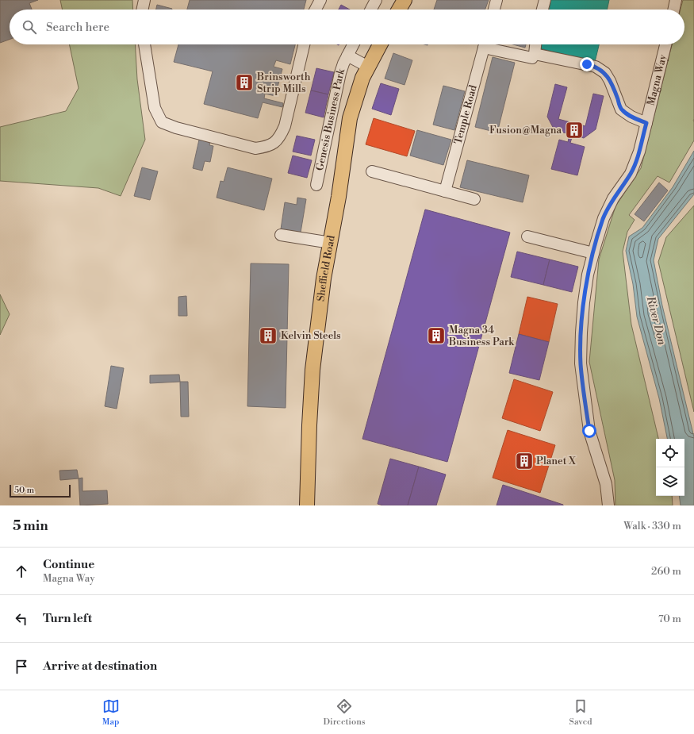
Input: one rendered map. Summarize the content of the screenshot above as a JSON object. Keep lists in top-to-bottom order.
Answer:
{
  "streets": {
    "main road": ["Sheffield Road"],
    "street": ["Magna Way", "Temple Road", "Genesis Business Park"]
  },
  "crossings": [
    ["Genesis Business Park", "Sheffield Road"]
  ],
  "water": ["River Don"],
  "places": {
    "building": [
      "Brinsworth Strip Mills",
      "Fusion@Magna",
      "Kelvin Steels",
      "Magna 34 Business Park",
      "Planet X"
    ]
  },
  "scale_bar": "50 m",
  "page": {
    "search": "Search here",
    "scale": "50 m",
    "heading": ["5 min", "Walk · 330 m"],
    "list": [
      ["Continue", "Magna Way", "260 m"],
      ["Turn left", "70 m"],
      "Arrive at destination"
    ],
    "nav": ["Map", "Directions", "Saved"]
  }
}
